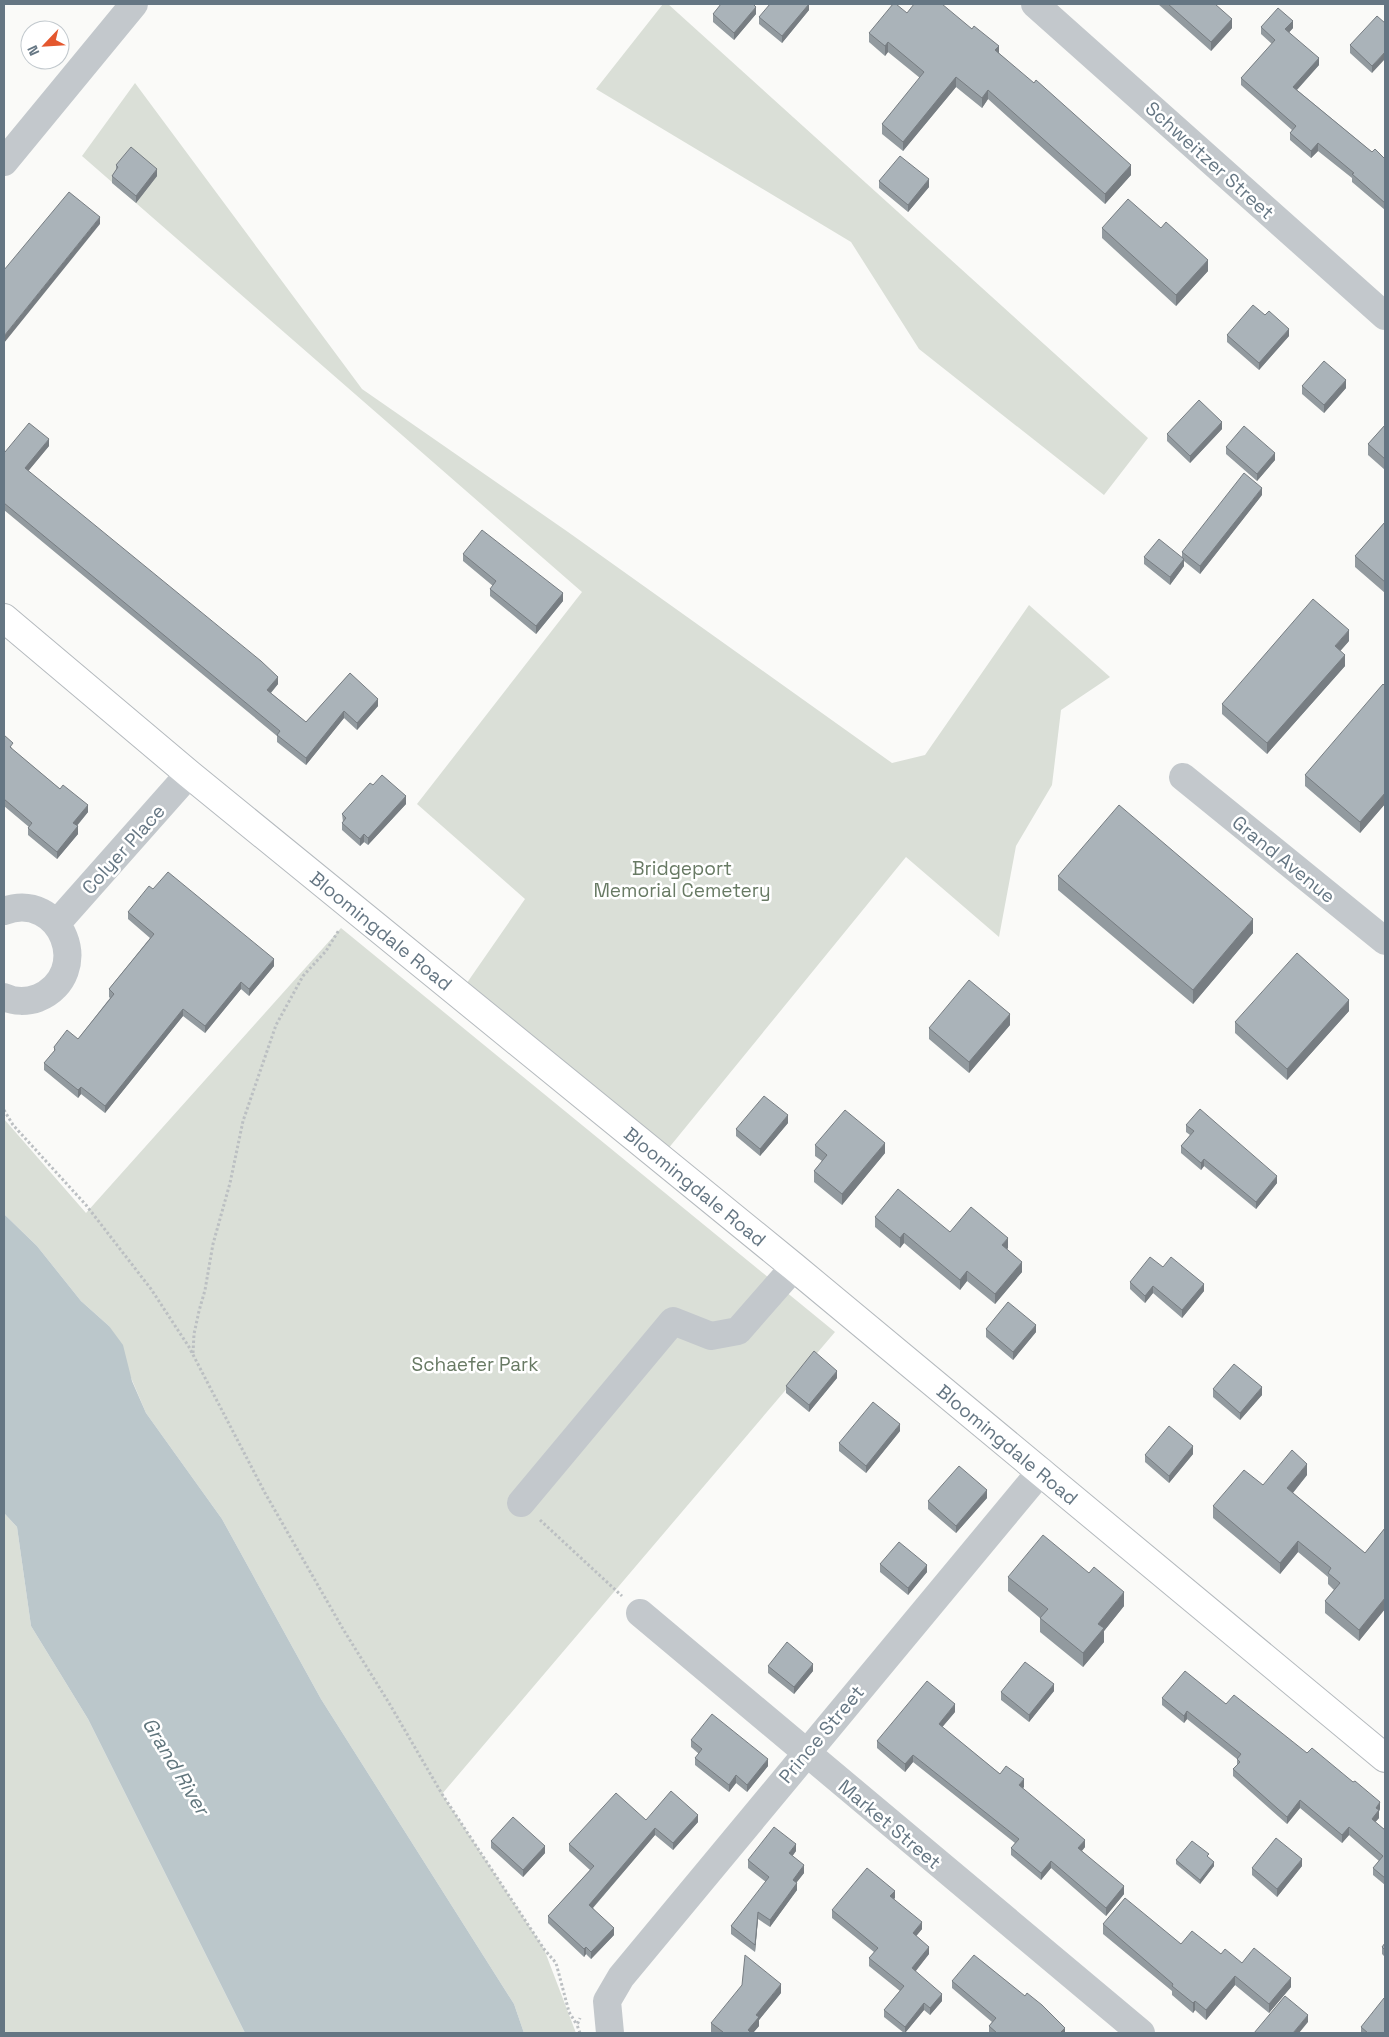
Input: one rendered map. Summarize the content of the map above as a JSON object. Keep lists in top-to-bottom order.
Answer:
{
  "streets": {
    "main road": ["Bloomingdale Road"],
    "street": [
      "Schweitzer Street",
      "Colyer Place",
      "Grand Avenue",
      "Prince Street",
      "Market Street"
    ]
  },
  "crossings": [
    ["Colyer Place", "Bloomingdale Road"],
    ["Bloomingdale Road", "Prince Street"],
    ["Prince Street", "Market Street"]
  ],
  "water": ["Grand River"],
  "parks": ["Bridgeport Memorial Cemetery", "Schaefer Park"],
  "north": "bottom left"
}
